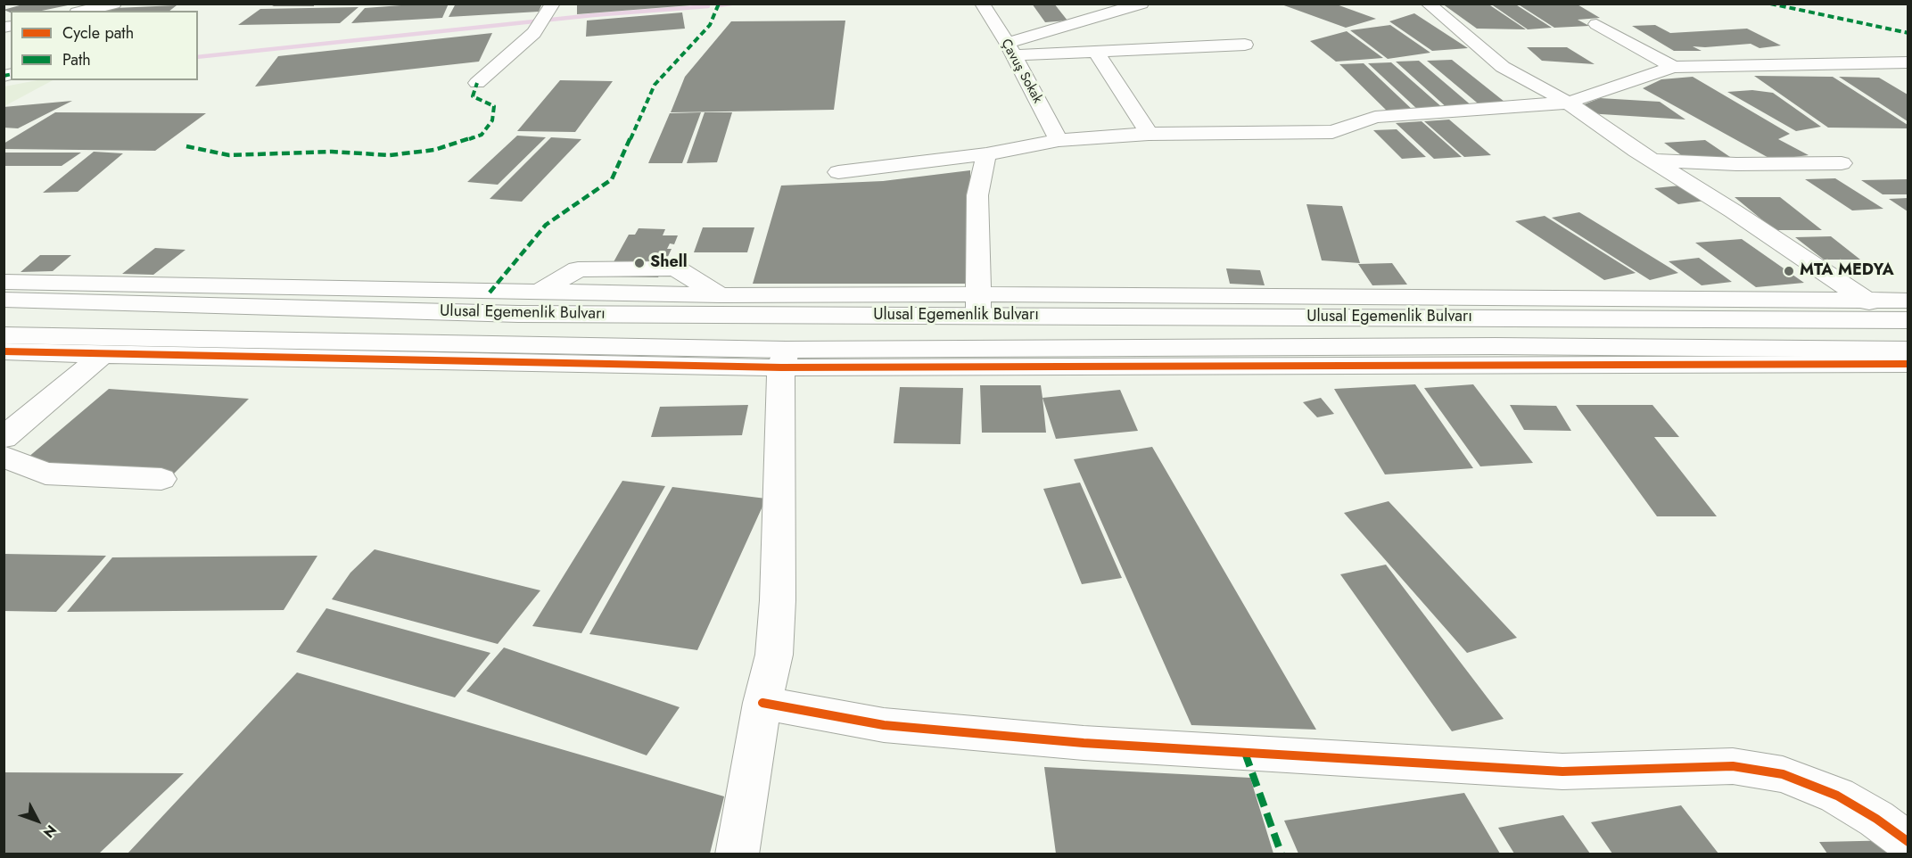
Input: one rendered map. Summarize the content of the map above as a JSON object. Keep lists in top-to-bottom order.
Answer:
{
  "streets": {
    "main road": ["Çavuş Sokak", "Ulusal Egemenlik Bulvarı"]
  },
  "places": ["Shell", "MTA MEDYA"],
  "legend": ["Cycle path", "Path"],
  "north": "bottom right"
}
